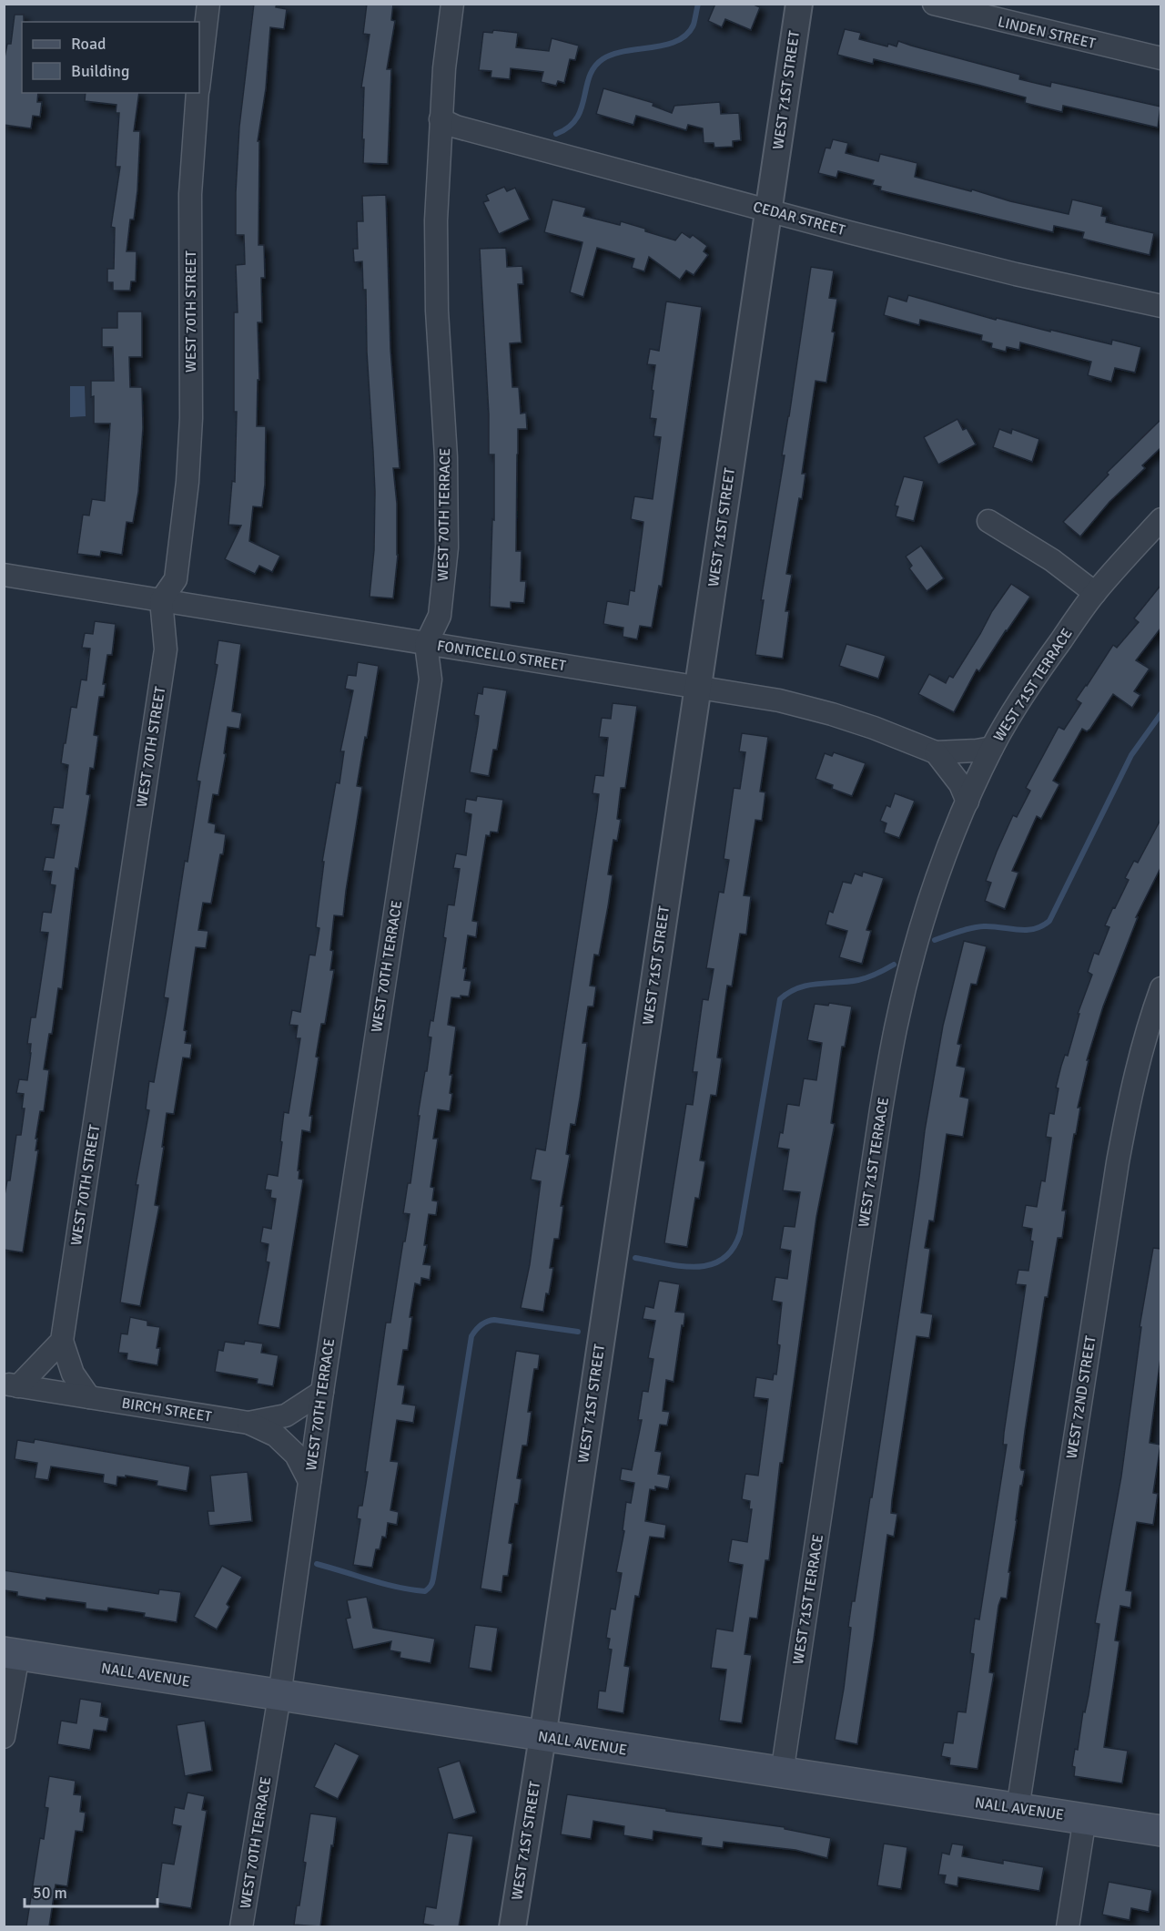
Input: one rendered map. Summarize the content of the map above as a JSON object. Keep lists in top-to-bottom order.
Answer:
{
  "streets": {
    "main road": ["NALL AVENUE"],
    "street": [
      "LINDEN STREET",
      "WEST 71ST STREET",
      "CEDAR STREET",
      "WEST 70TH STREET",
      "WEST 70TH TERRACE",
      "FONTICELLO STREET",
      "WEST 71ST TERRACE",
      "WEST 72ND STREET",
      "BIRCH STREET"
    ]
  },
  "crossings": [
    ["WEST 71ST STREET", "CEDAR STREET"],
    ["WEST 71ST STREET", "FONTICELLO STREET"],
    ["WEST 71ST STREET", "NALL AVENUE"],
    ["CEDAR STREET", "WEST 70TH TERRACE"],
    ["WEST 70TH STREET", "FONTICELLO STREET"],
    ["WEST 70TH TERRACE", "FONTICELLO STREET"],
    ["WEST 70TH TERRACE", "BIRCH STREET"],
    ["WEST 70TH TERRACE", "NALL AVENUE"],
    ["FONTICELLO STREET", "WEST 71ST TERRACE"],
    ["WEST 71ST TERRACE", "NALL AVENUE"],
    ["WEST 72ND STREET", "NALL AVENUE"]
  ],
  "legend": ["Road", "Building"],
  "scale_bar": "50 m"
}
